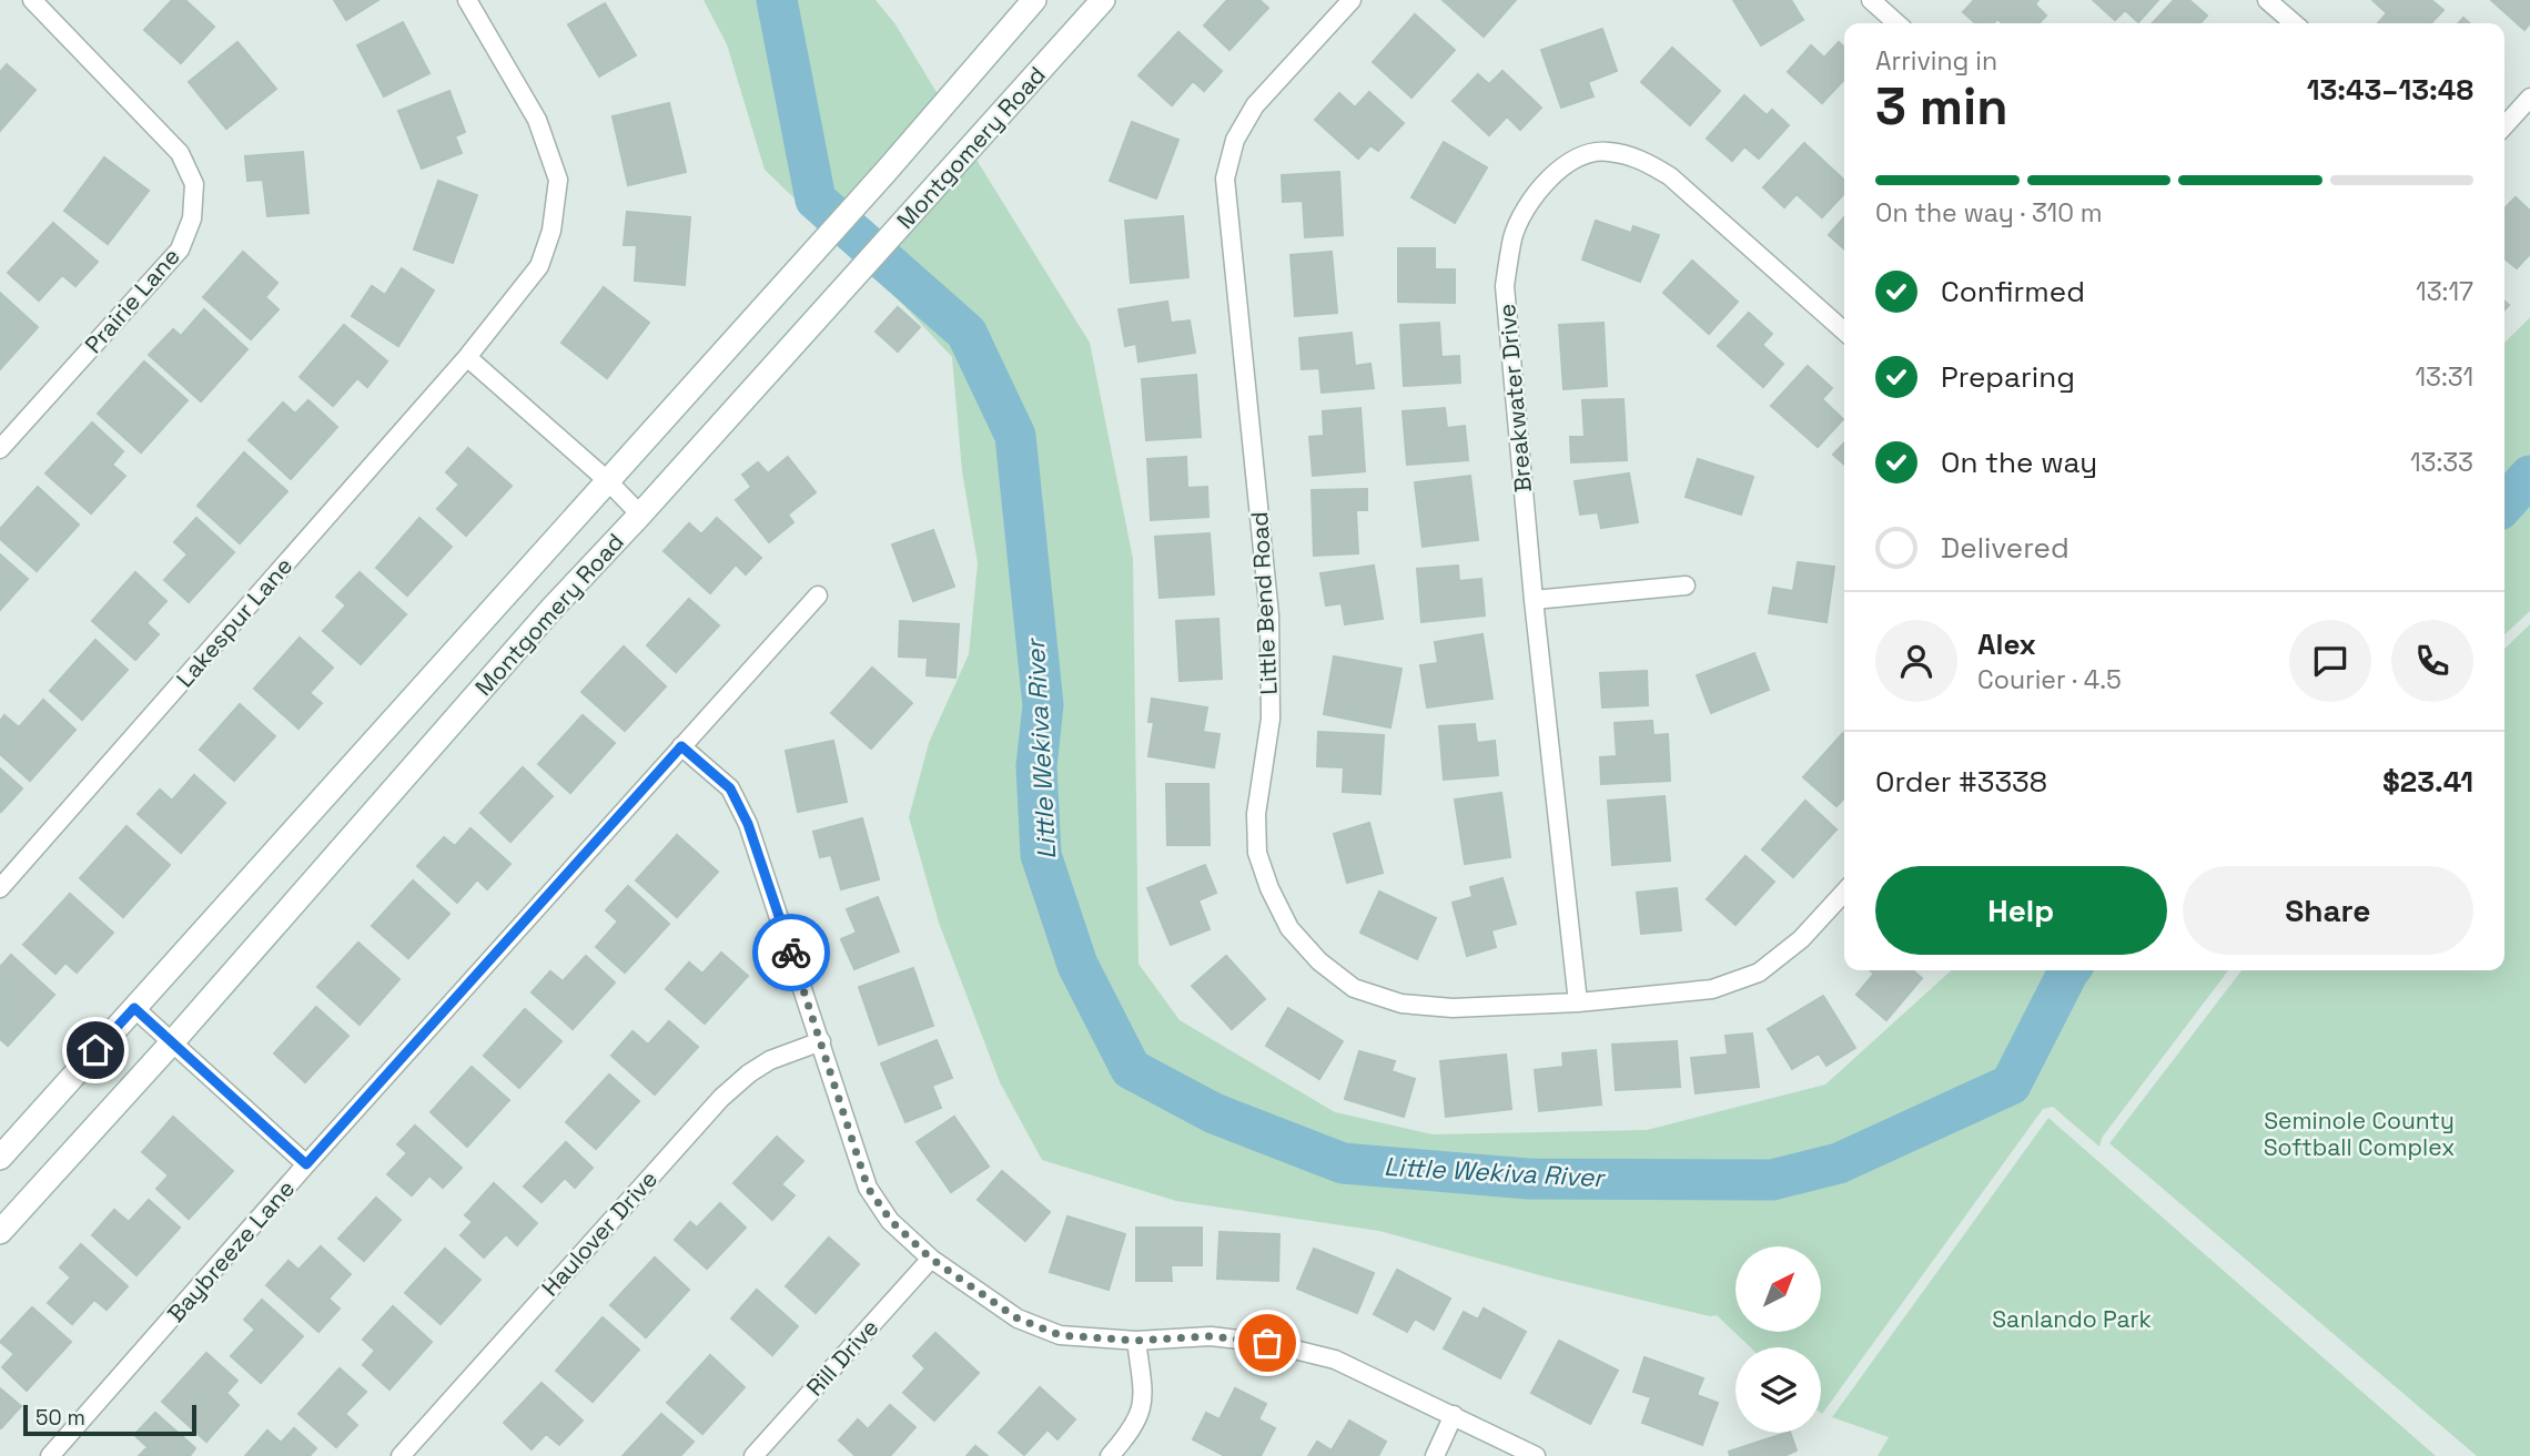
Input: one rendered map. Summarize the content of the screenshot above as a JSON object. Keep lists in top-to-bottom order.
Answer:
{
  "streets": {
    "main road": ["Montgomery Road"],
    "street": [
      "Prairie Lane",
      "Breakwater Drive",
      "Little Bend Road",
      "Lakespur Lane",
      "Haulover Drive",
      "Baybreeze Lane",
      "Rill Drive"
    ]
  },
  "crossings": [
    ["Breakwater Drive", "Little Bend Road"]
  ],
  "water": ["Little Wekiva River"],
  "parks": ["Seminole County Softball Complex", "Sanlando Park"],
  "scale_bar": "50 m",
  "north": "top right",
  "page": {
    "heading": ["3 min", "Arriving in", "13:43–13:48"],
    "panel": [
      "Alex",
      "Courier · 4.5",
      "Order #3338",
      "$23.41"
    ],
    "bar": "On the way · 310 m",
    "list": [
      ["Confirmed", "13:17"],
      ["Preparing", "13:31"],
      ["On the way", "13:33"],
      "Delivered"
    ],
    "buttons": ["Help", "Share"],
    "scale": "50 m"
  }
}
